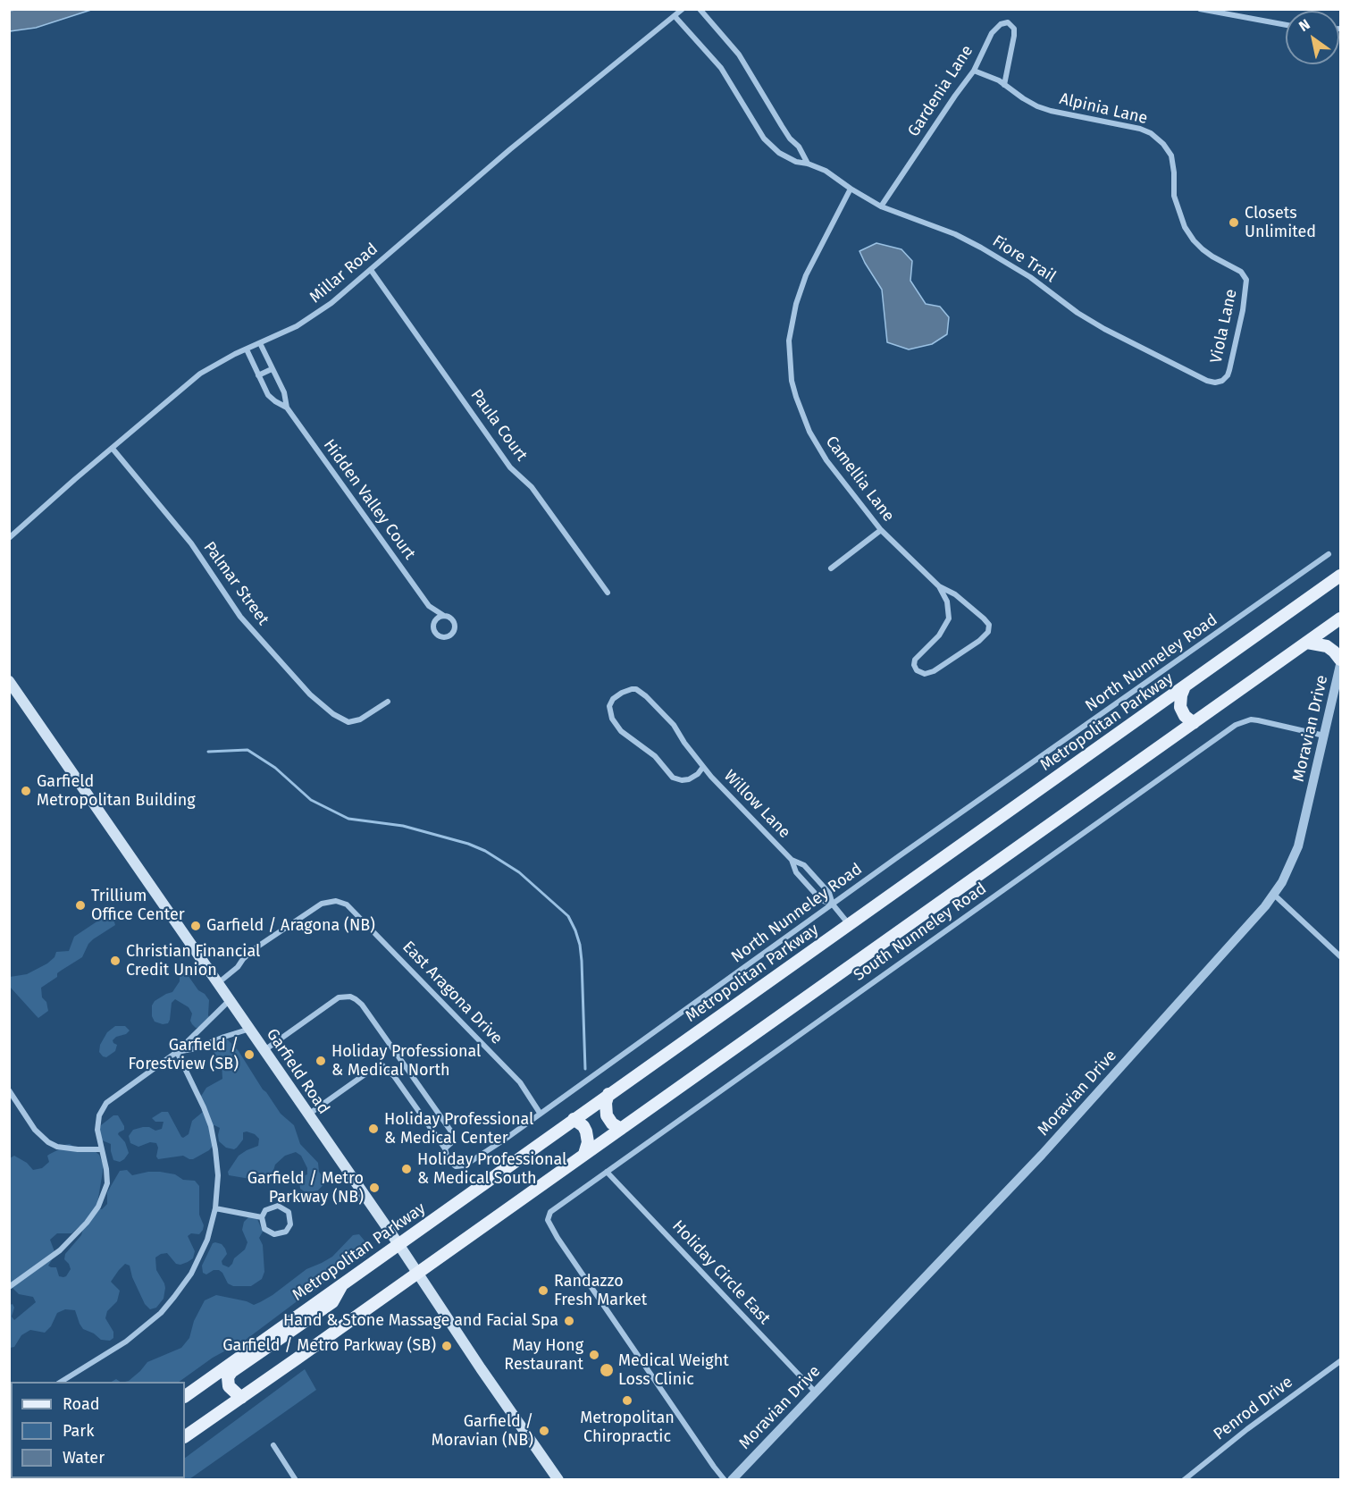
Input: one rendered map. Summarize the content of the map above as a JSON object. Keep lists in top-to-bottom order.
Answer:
{
  "streets": {
    "main road": ["Metropolitan Parkway", "Garfield Road"],
    "street": [
      "Gardenia Lane",
      "Alpinia Lane",
      "Fiore Trail",
      "Millar Road",
      "Viola Lane",
      "Paula Court",
      "Camellia Lane",
      "Hidden Valley Court",
      "Palmar Street",
      "North Nunneley Road",
      "Moravian Drive",
      "Willow Lane",
      "South Nunneley Road",
      "East Aragona Drive",
      "Holiday Circle East",
      "Penrod Drive"
    ]
  },
  "crossings": [
    ["Gardenia Lane", "Alpinia Lane"],
    ["Gardenia Lane", "Fiore Trail"],
    ["Alpinia Lane", "Viola Lane"],
    ["Fiore Trail", "Millar Road"],
    ["Fiore Trail", "Viola Lane"],
    ["Fiore Trail", "Camellia Lane"],
    ["Millar Road", "Paula Court"],
    ["Millar Road", "Hidden Valley Court"],
    ["Millar Road", "Palmar Street"],
    ["North Nunneley Road", "Willow Lane"],
    ["North Nunneley Road", "East Aragona Drive"],
    ["North Nunneley Road", "Garfield Road"],
    ["Metropolitan Parkway", "Willow Lane"],
    ["Metropolitan Parkway", "Garfield Road"],
    ["Moravian Drive", "South Nunneley Road"],
    ["Moravian Drive", "Holiday Circle East"],
    ["South Nunneley Road", "Holiday Circle East"],
    ["East Aragona Drive", "Garfield Road"]
  ],
  "places": [
    "Closets Unlimited",
    "Garfield Metropolitan Building",
    "Trillium Office Center",
    "Garfield / Aragona (NB)",
    "Christian Financial Credit Union",
    "Garfield / Forestview (SB)",
    "Holiday Professional & Medical North",
    "Holiday Professional & Medical Center",
    "Holiday Professional & Medical South",
    "Garfield / Metro Parkway (NB)",
    "Randazzo Fresh Market",
    "Hand & Stone Massage and Facial Spa",
    "Garfield / Metro Parkway (SB)",
    "May Hong Restaurant",
    "Medical Weight Loss Clinic",
    "Metropolitan Chiropractic",
    "Garfield / Moravian (NB)"
  ],
  "legend": ["Road", "Park", "Water"],
  "north": "top left"
}
